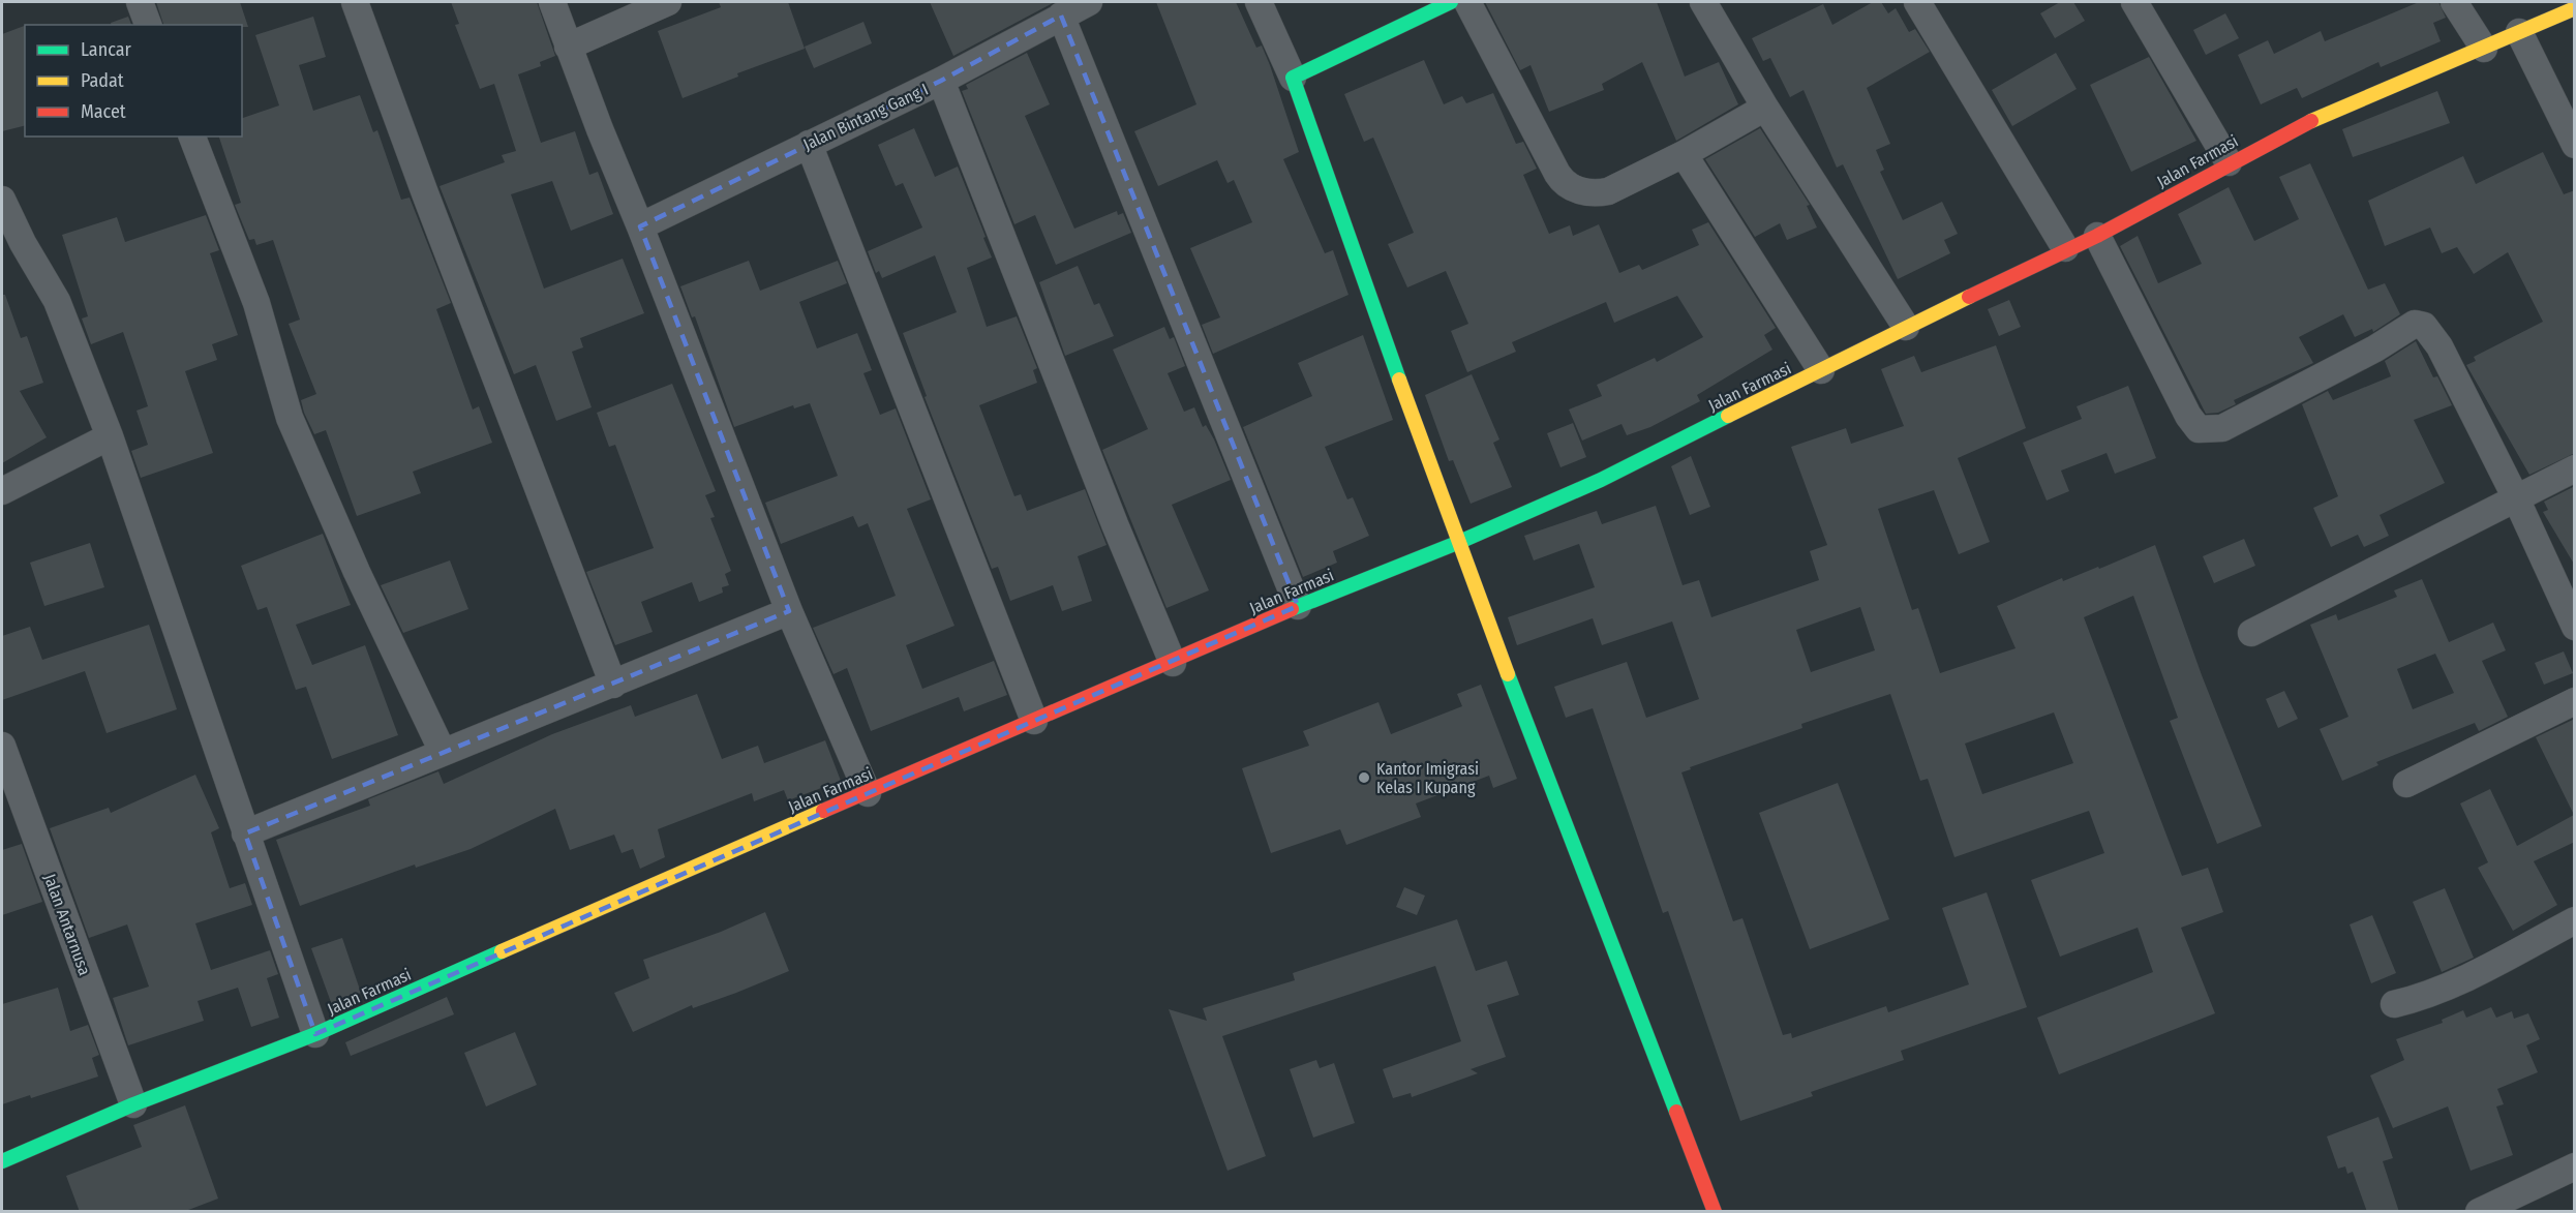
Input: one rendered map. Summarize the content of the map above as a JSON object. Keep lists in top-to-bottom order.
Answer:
{
  "streets": {
    "street": ["Jalan Bintang Gang I", "Jalan Farmasi", "Jalan Antarnusa"]
  },
  "crossings": [
    ["Jalan Farmasi", "Jalan Antarnusa"]
  ],
  "places": ["Kantor Imigrasi Kelas I Kupang"],
  "legend": ["Lancar", "Padat", "Macet"]
}
